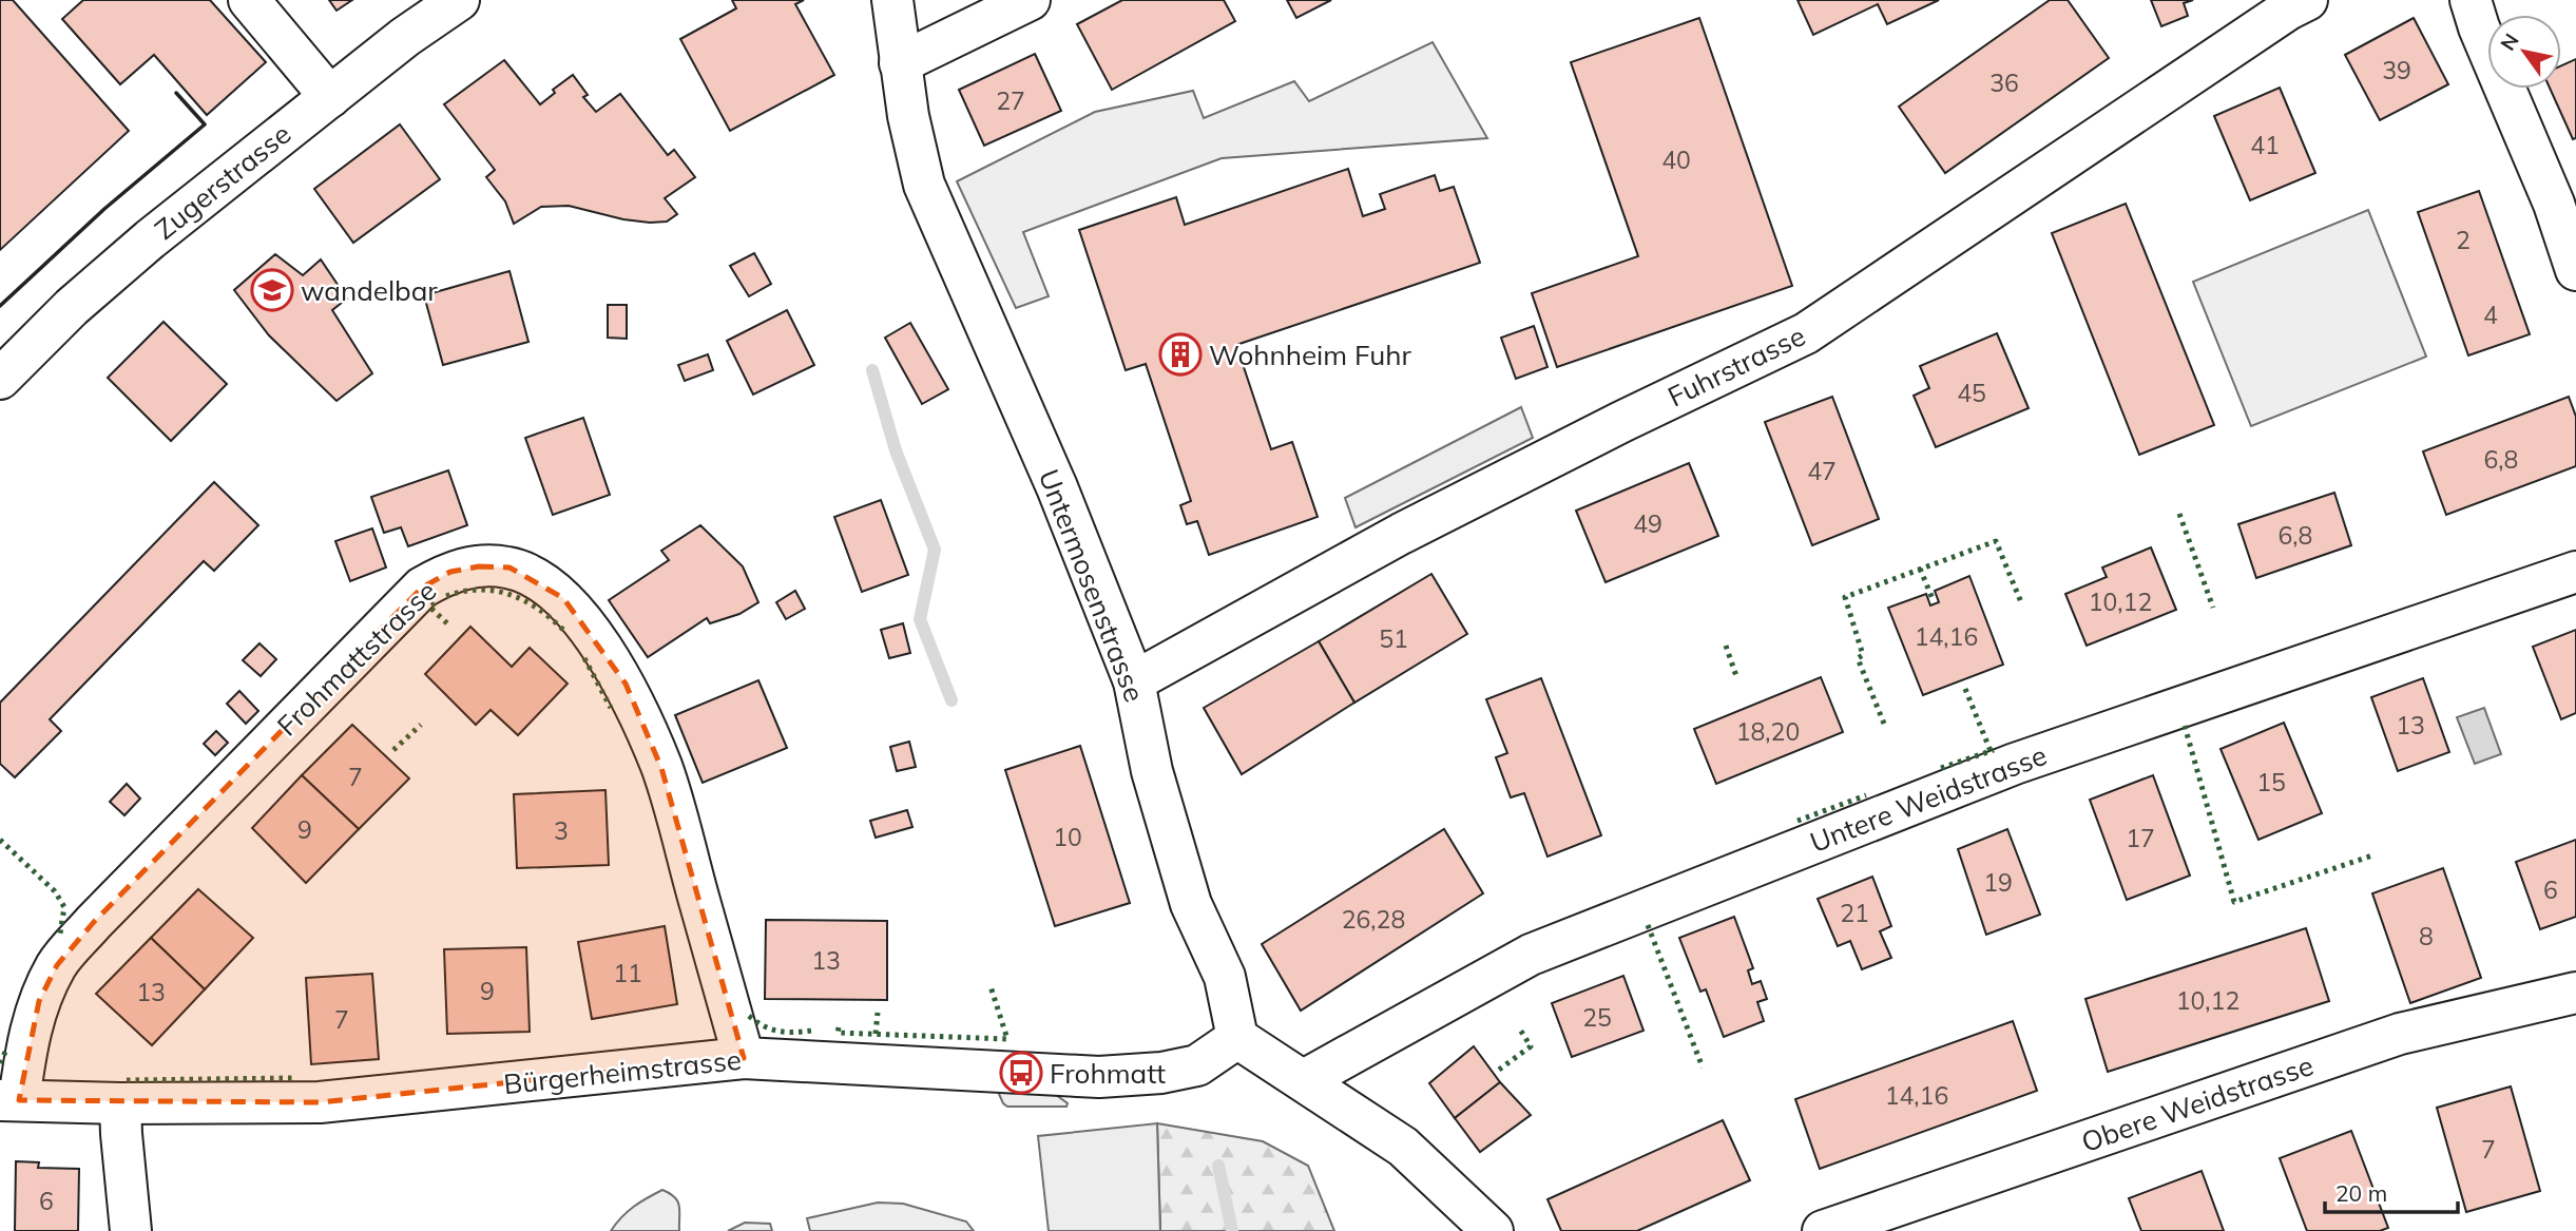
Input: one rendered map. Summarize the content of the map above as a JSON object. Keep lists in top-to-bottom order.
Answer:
{
  "streets": {
    "street": [
      "Zugerstrasse",
      "Fuhrstrasse",
      "Untermosenstrasse",
      "Frohmattstrasse",
      "Untere Weidstrasse",
      "Bürgerheimstrasse",
      "Obere Weidstrasse"
    ]
  },
  "crossings": [
    ["Fuhrstrasse", "Untermosenstrasse"],
    ["Untermosenstrasse", "Bürgerheimstrasse"],
    ["Frohmattstrasse", "Bürgerheimstrasse"]
  ],
  "places": {
    "school or university": ["wandelbar"],
    "building": ["Wohnheim Fuhr"],
    "bus stop": ["Frohmatt"]
  },
  "house_numbers": [
    "39",
    "36",
    "27",
    "41",
    "40",
    "2",
    "4",
    "45",
    "6,8",
    "47",
    "49",
    "6,8",
    "10,12",
    "14,16",
    "51",
    "13",
    "18,20",
    "7",
    "15",
    "9",
    "3",
    "10",
    "17",
    "19",
    "6",
    "21",
    "26,28",
    "8",
    "13",
    "11",
    "9",
    "13",
    "10,12",
    "25",
    "7",
    "14,16",
    "7",
    "6"
  ],
  "scale_bar": "20 m",
  "north": "top left"
}
